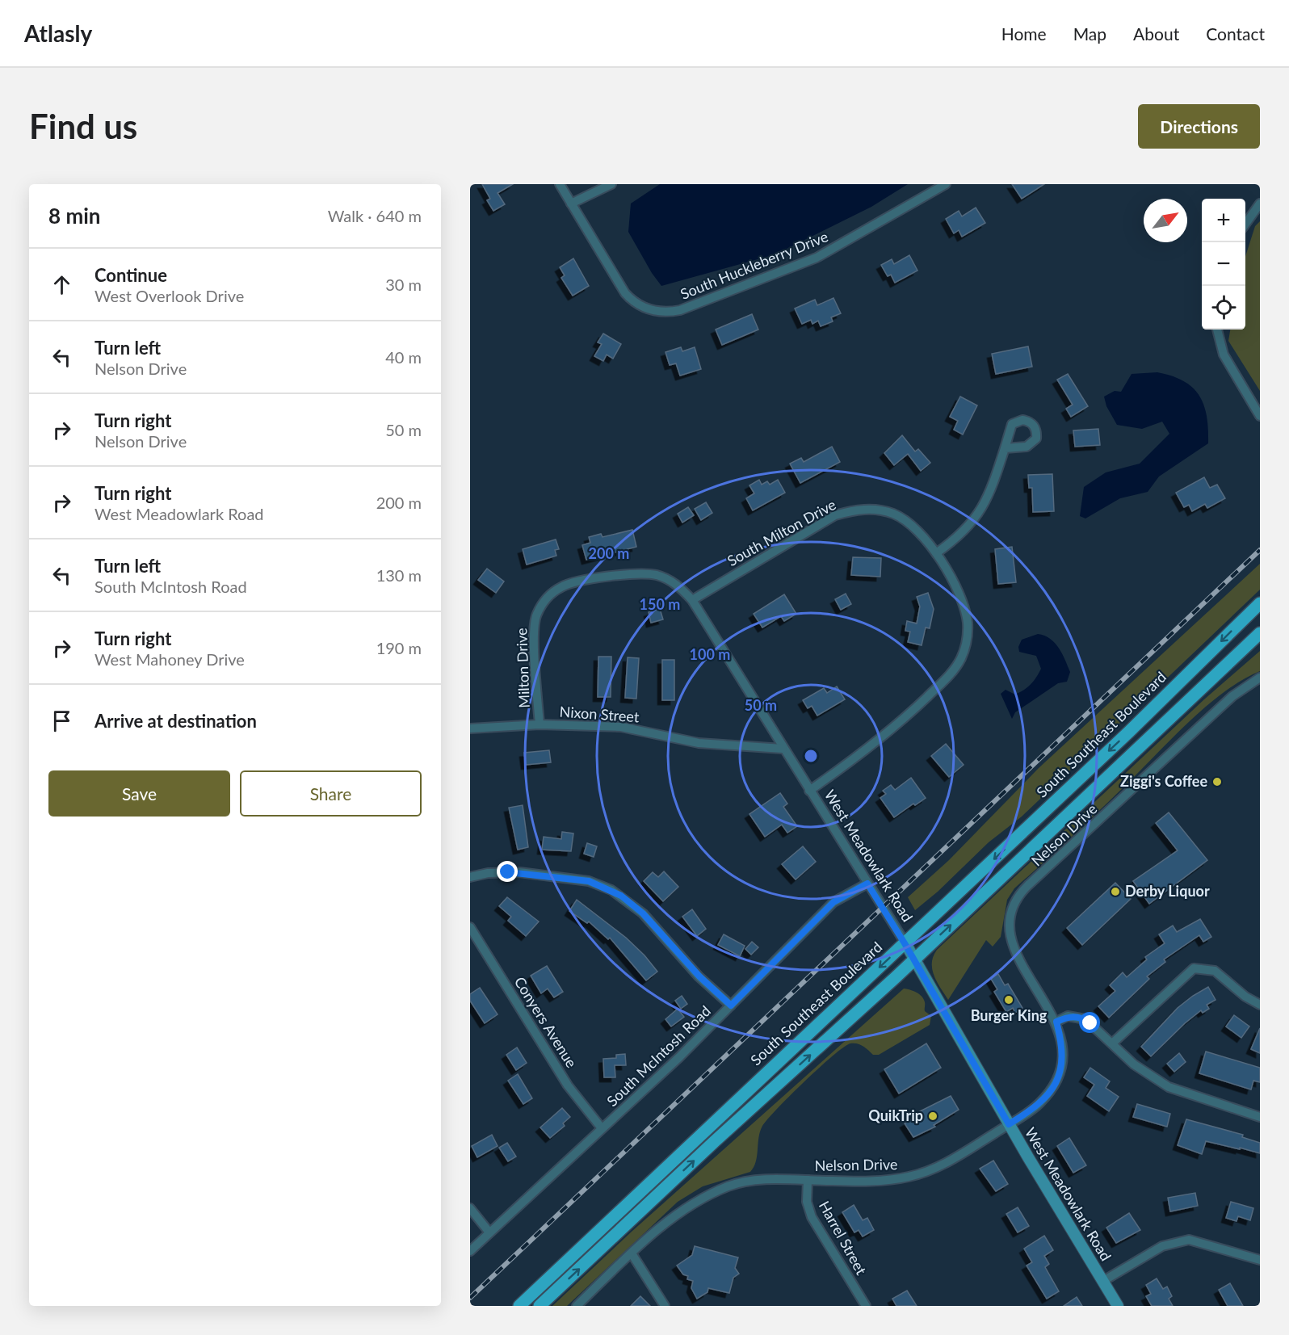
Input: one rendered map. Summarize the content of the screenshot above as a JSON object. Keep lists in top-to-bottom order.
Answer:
{
  "streets": {
    "main road": ["South Southeast Boulevard", "West Meadowlark Road"],
    "street": [
      "South Huckleberry Drive",
      "South Milton Drive",
      "Milton Drive",
      "Nixon Street",
      "Nelson Drive",
      "Conyers Avenue",
      "South McIntosh Road",
      "Harrel Street"
    ]
  },
  "crossings": [
    ["South Milton Drive", "Milton Drive"],
    ["South Milton Drive", "West Meadowlark Road"],
    ["Milton Drive", "Nixon Street"],
    ["Milton Drive", "West Meadowlark Road"],
    ["Nixon Street", "West Meadowlark Road"],
    ["South Southeast Boulevard", "West Meadowlark Road"],
    ["Nelson Drive", "West Meadowlark Road"],
    ["Nelson Drive", "Harrel Street"],
    ["West Meadowlark Road", "South McIntosh Road"],
    ["Conyers Avenue", "South McIntosh Road"]
  ],
  "places": [
    "Ziggi's Coffee",
    "Derby Liquor",
    "Burger King",
    "QuikTrip"
  ],
  "north": "top right",
  "page": {
    "header": "Atlasly",
    "nav": [
      "Home",
      "Map",
      "About",
      "Contact"
    ],
    "buttons": [
      "Directions",
      ["Save", "Share"]
    ],
    "title": "Find us",
    "heading": ["8 min", "Walk · 640 m"],
    "map_buttons": ["+", "−"],
    "list": [
      ["Continue", "West Overlook Drive", "30 m"],
      ["Turn left", "Nelson Drive", "40 m"],
      ["Turn right", "Nelson Drive", "50 m"],
      ["Turn right", "West Meadowlark Road", "200 m"],
      ["Turn left", "South McIntosh Road", "130 m"],
      ["Turn right", "West Mahoney Drive", "190 m"],
      "Arrive at destination"
    ]
  },
  "rings": [
    "200 m",
    "150 m",
    "100 m",
    "50 m"
  ]
}
